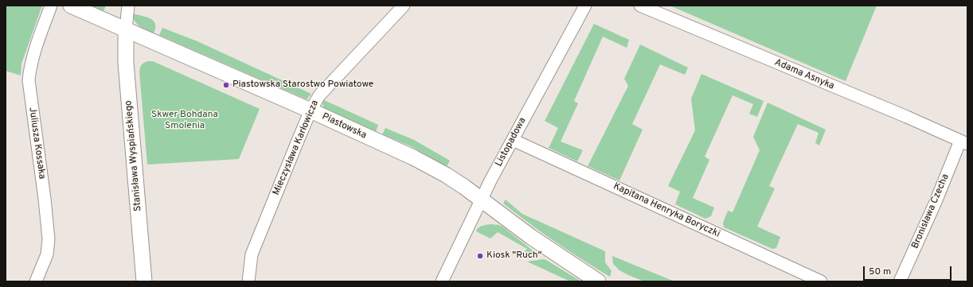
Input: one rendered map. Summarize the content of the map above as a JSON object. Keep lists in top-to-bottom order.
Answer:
{
  "streets": {
    "street": [
      "Adama Asnyka",
      "Piastowska",
      "Listopadowa",
      "Juliusza Kossaka",
      "Mieczysława Karłowicza",
      "Stanisława Wyspiańskiego",
      "Kapitana Henryka Boryczki",
      "Bronisława Czecha"
    ]
  },
  "crossings": [
    ["Adama Asnyka", "Bronisława Czecha"],
    ["Piastowska", "Listopadowa"],
    ["Piastowska", "Mieczysława Karłowicza"],
    ["Piastowska", "Stanisława Wyspiańskiego"],
    ["Listopadowa", "Kapitana Henryka Boryczki"]
  ],
  "parks": ["Skwer Bohdana Smolenia"],
  "places": ["Piastowska Starostwo Powiatowe", "Kiosk \"Ruch\""],
  "scale_bar": "50 m"
}
